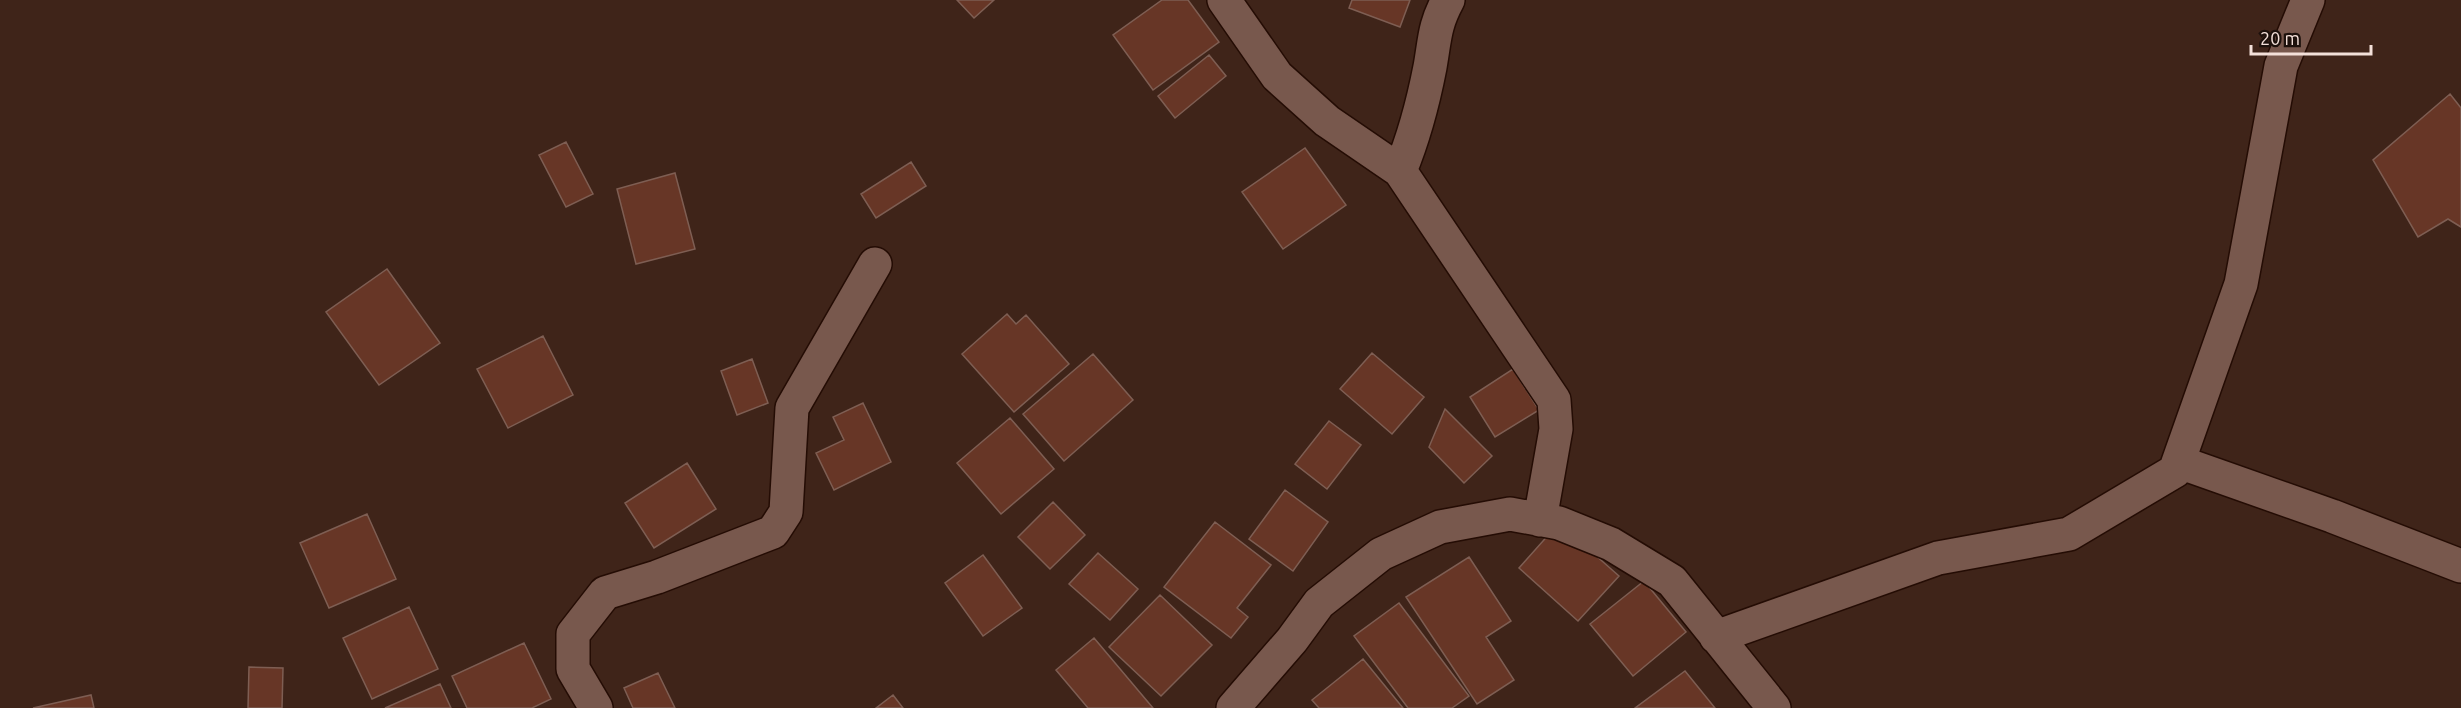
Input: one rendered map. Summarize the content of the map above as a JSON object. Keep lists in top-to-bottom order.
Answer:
{
  "scale_bar": "20 m"
}
